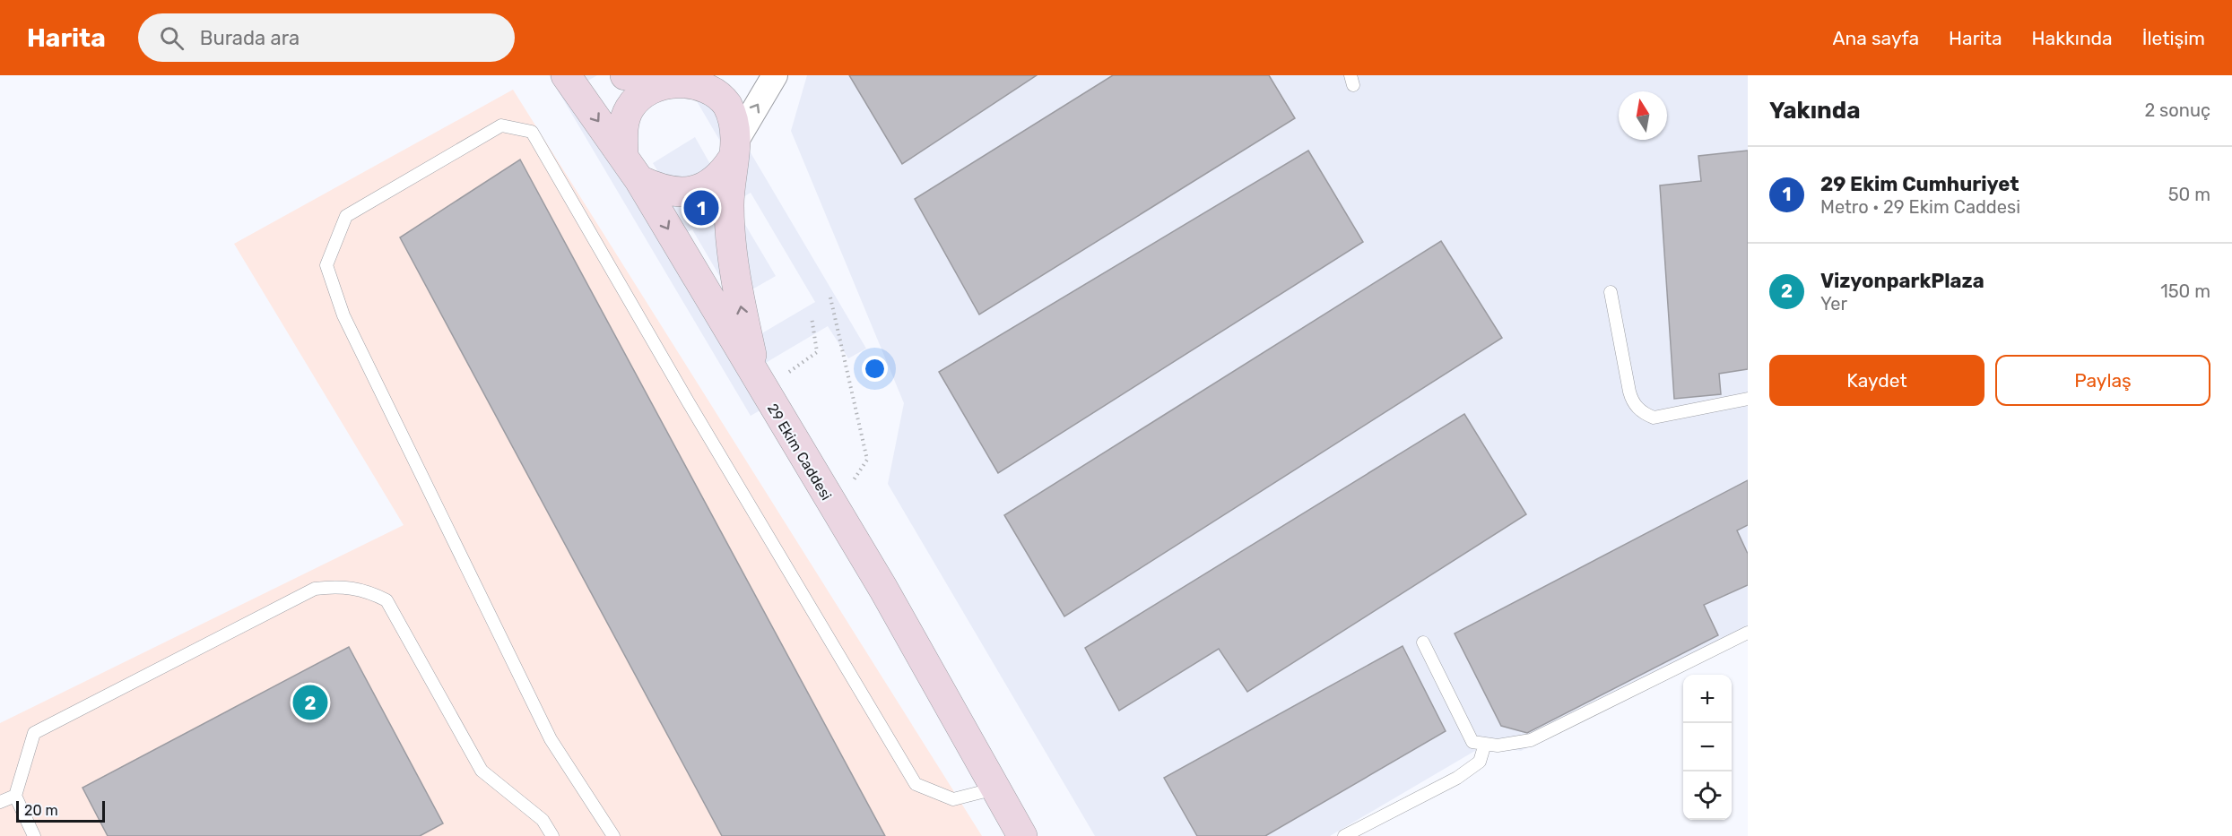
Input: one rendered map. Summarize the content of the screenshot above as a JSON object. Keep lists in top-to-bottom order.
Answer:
{
  "streets": {
    "main road": ["29 Ekim Caddesi"]
  },
  "one_way": ["29 Ekim Caddesi"],
  "scale_bar": "20 m",
  "north": "top",
  "page": {
    "header": "Harita",
    "search": "Burada ara",
    "nav": [
      "Ana sayfa",
      "Harita",
      "Hakkında",
      "İletişim"
    ],
    "heading": ["Yakında", "2 sonuç"],
    "list": [
      {
        "mark": "1",
        "name": "29 Ekim Cumhuriyet",
        "note": "Metro · 29 Ekim Caddesi",
        "value": "50 m"
      },
      {
        "mark": "2",
        "name": "VizyonparkPlaza",
        "note": "Yer",
        "value": "150 m"
      }
    ],
    "pins": ["1", "2"],
    "buttons": ["Kaydet", "Paylaş"],
    "map_buttons": ["+", "−"],
    "scale": "20 m"
  }
}
